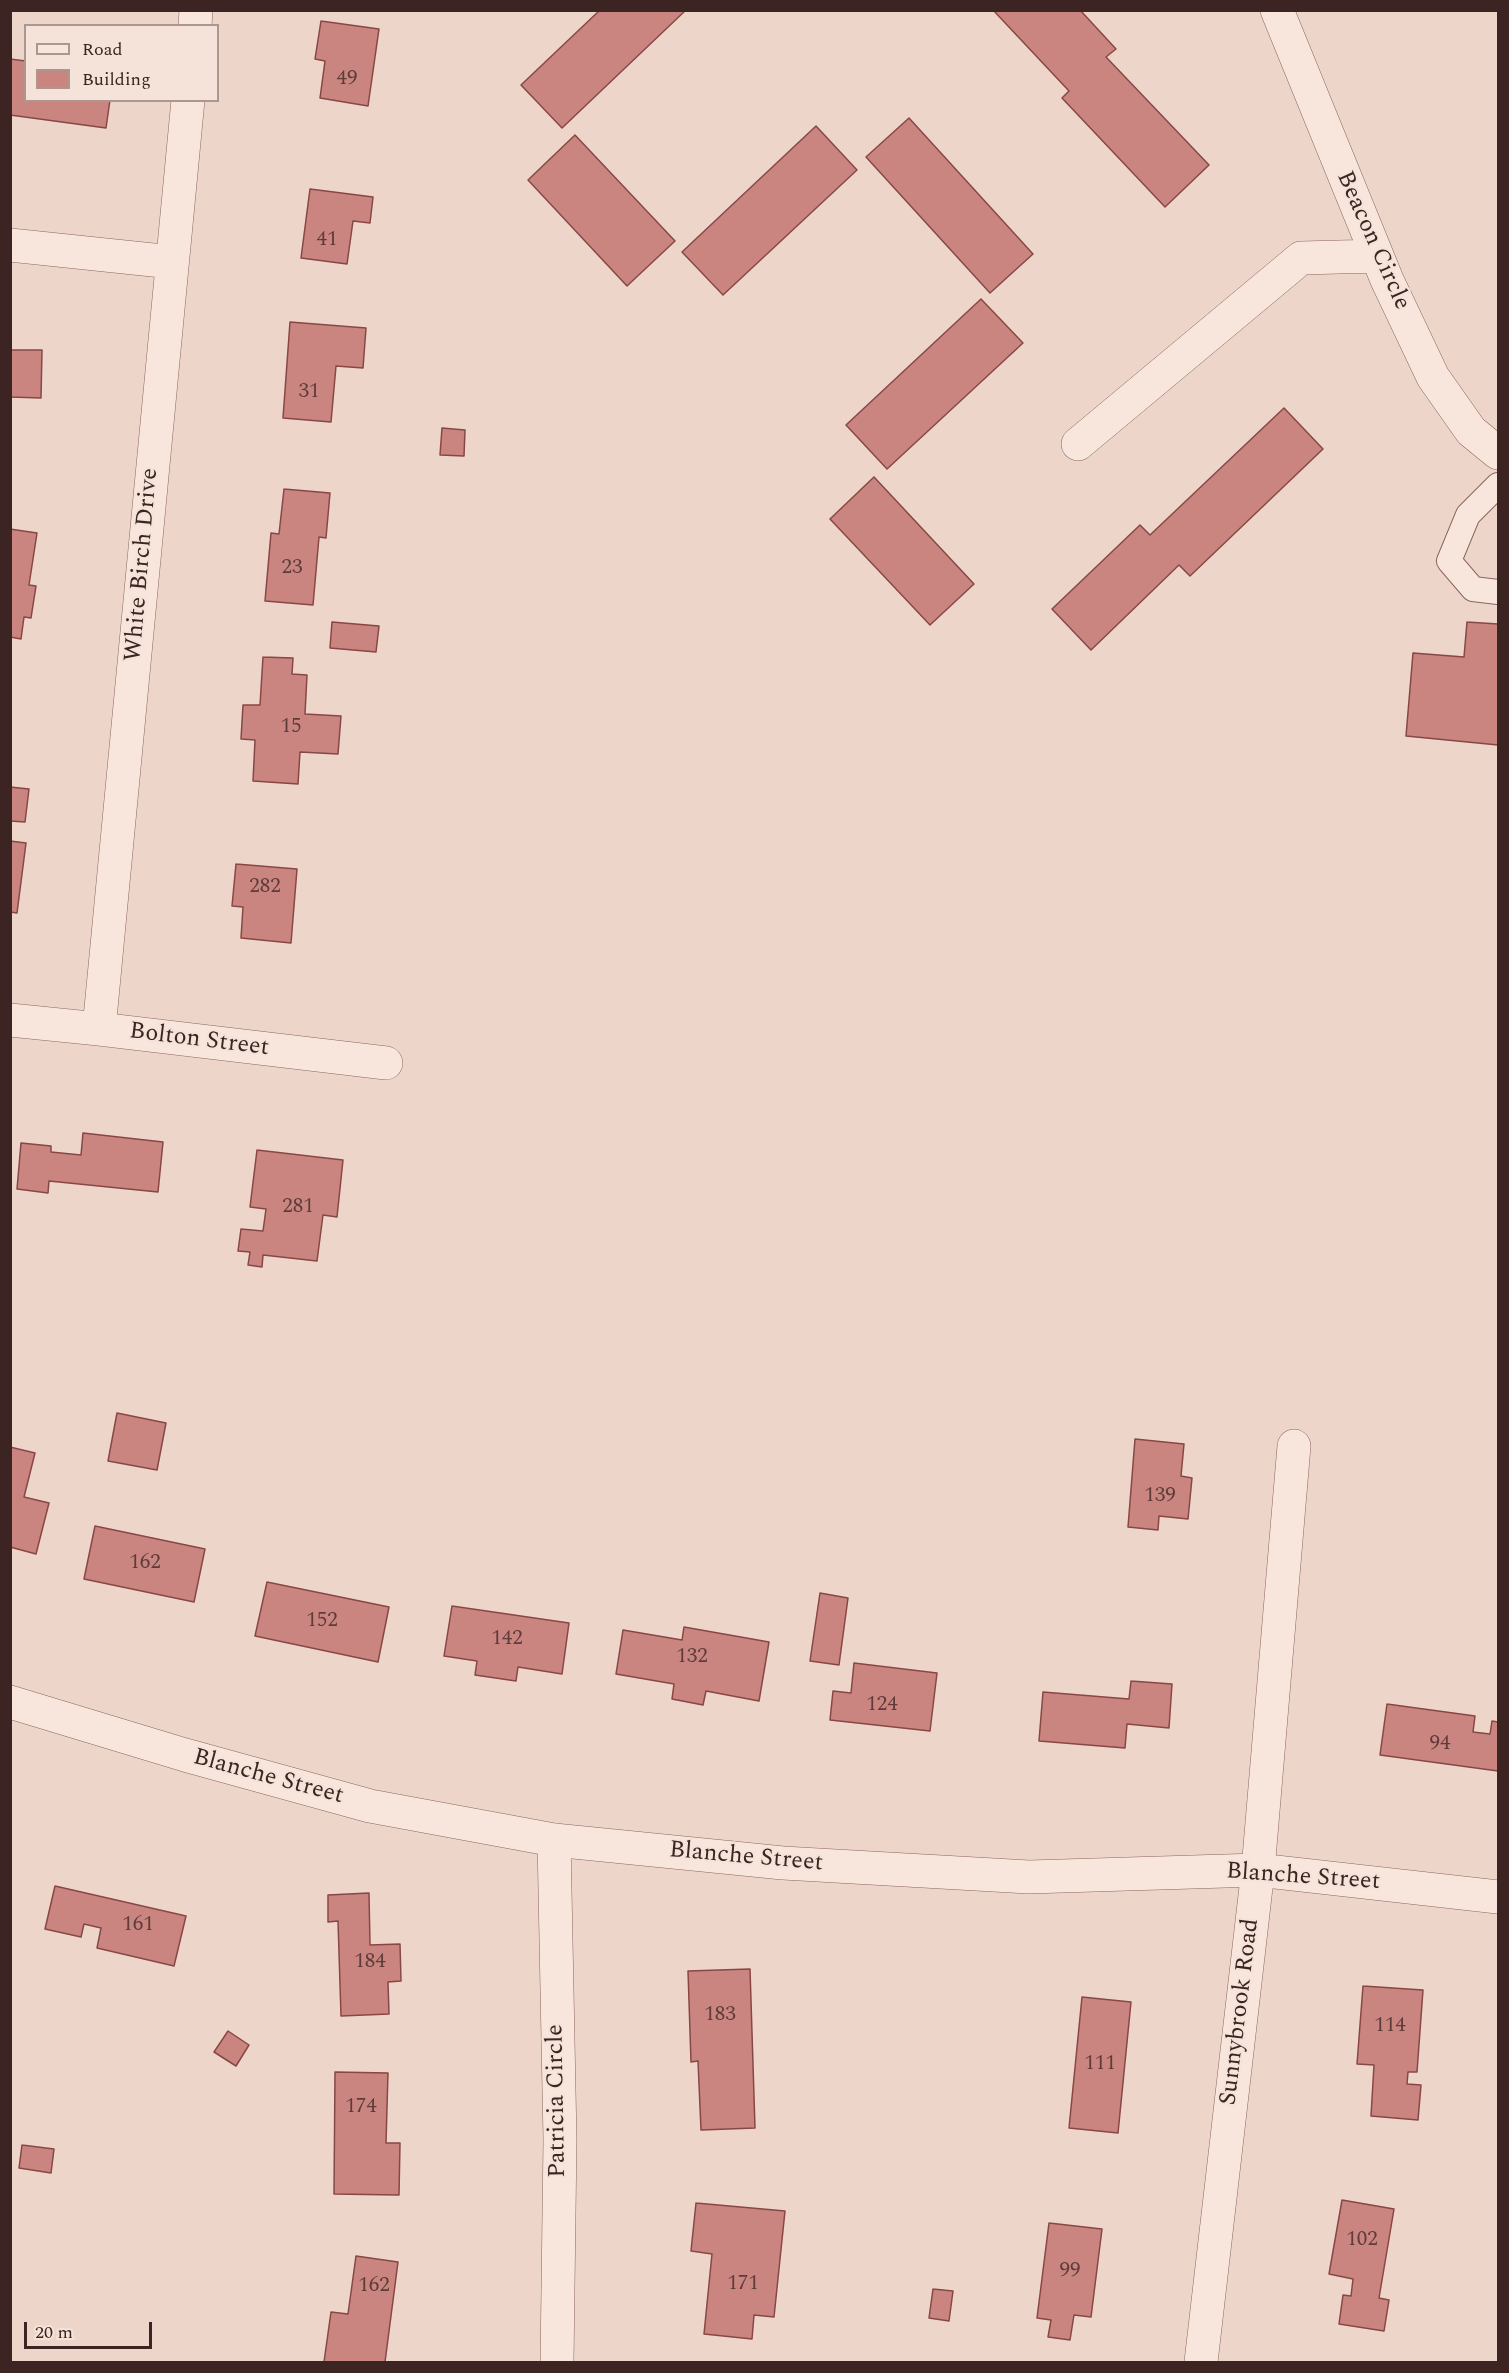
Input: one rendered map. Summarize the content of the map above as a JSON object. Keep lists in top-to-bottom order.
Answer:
{
  "streets": {
    "street": [
      "Beacon Circle",
      "White Birch Drive",
      "Bolton Street",
      "Blanche Street",
      "Sunnybrook Road",
      "Patricia Circle"
    ]
  },
  "crossings": [
    ["White Birch Drive", "Bolton Street"],
    ["Blanche Street", "Sunnybrook Road"],
    ["Blanche Street", "Patricia Circle"]
  ],
  "house_numbers": [
    "49",
    "41",
    "31",
    "23",
    "15",
    "282",
    "281",
    "139",
    "162",
    "152",
    "142",
    "132",
    "124",
    "94",
    "161",
    "184",
    "183",
    "114",
    "111",
    "174",
    "102",
    "99",
    "171",
    "162"
  ],
  "legend": ["Road", "Building"],
  "scale_bar": "20 m"
}
